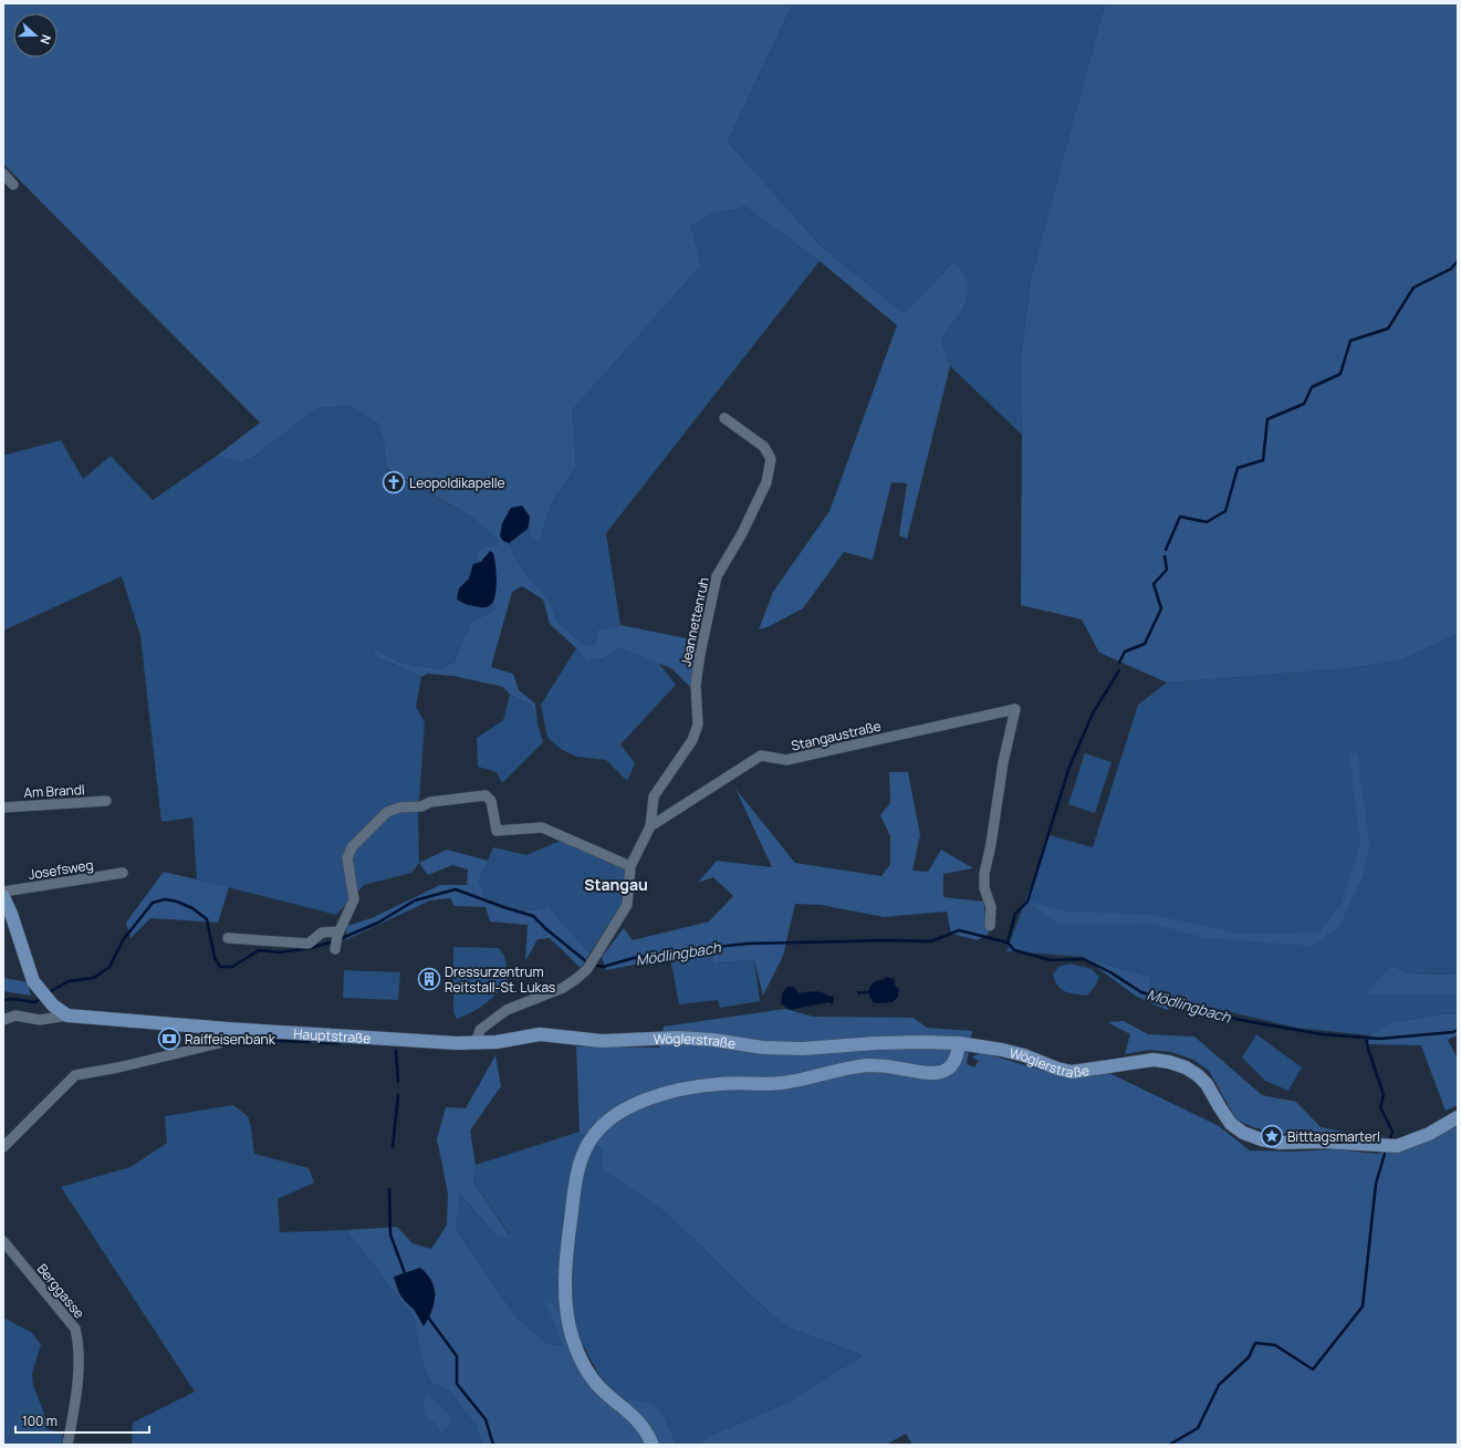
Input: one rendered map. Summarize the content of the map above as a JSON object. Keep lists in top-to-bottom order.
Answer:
{
  "streets": {
    "main road": ["Hauptstraße", "Wöglerstraße"],
    "street": [
      "Jeannettenruh",
      "Stangaustraße",
      "Am Brandl",
      "Josefsweg",
      "Berggasse"
    ]
  },
  "crossings": [
    ["Jeannettenruh", "Stangaustraße"],
    ["Hauptstraße", "Wöglerstraße"]
  ],
  "districts": ["Stangau"],
  "water": ["Mödlingbach"],
  "places": {
    "church": ["Leopoldikapelle"],
    "building": ["Dressurzentrum Reitstall-St. Lukas"],
    "bank": ["Raiffeisenbank"],
    "place": ["Bitttagsmarterl"]
  },
  "scale_bar": "100 m",
  "north": "right"
}
